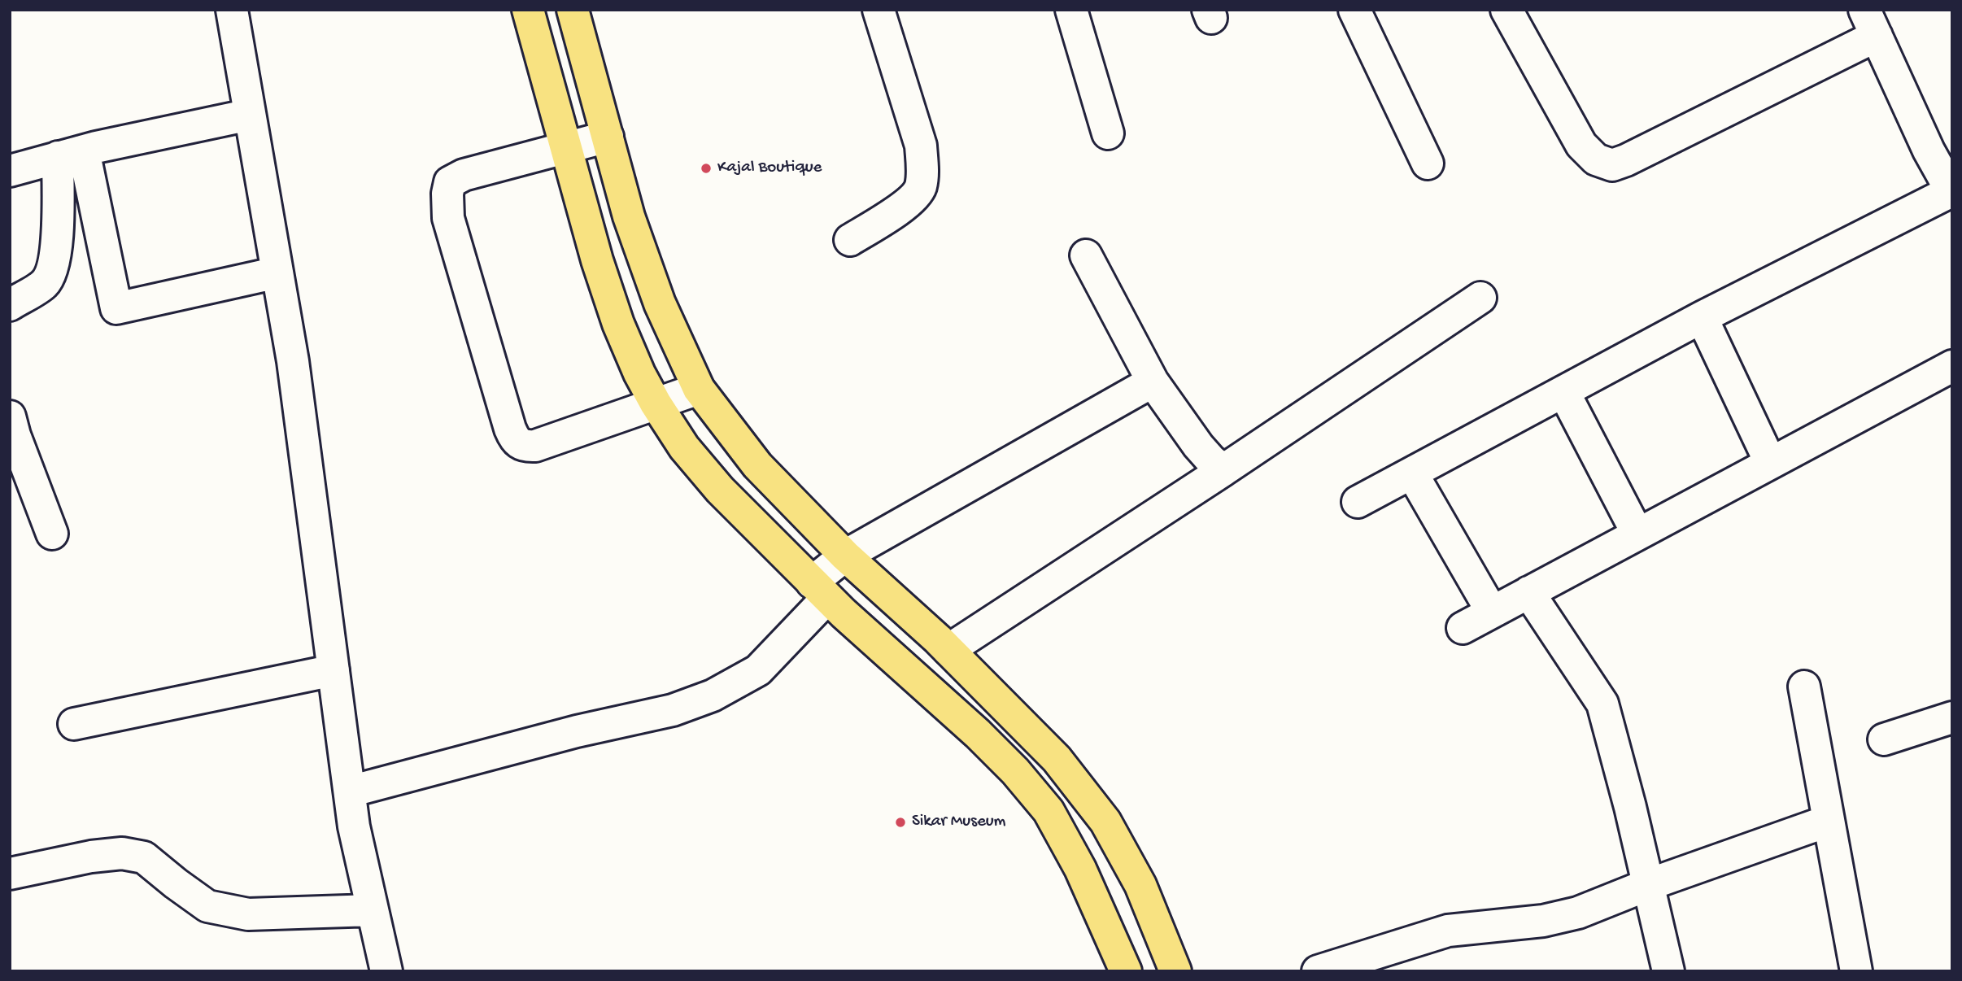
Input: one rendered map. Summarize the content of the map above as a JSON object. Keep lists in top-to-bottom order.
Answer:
{
  "places": ["Kajal Boutique", "Sikar Museum"]
}
